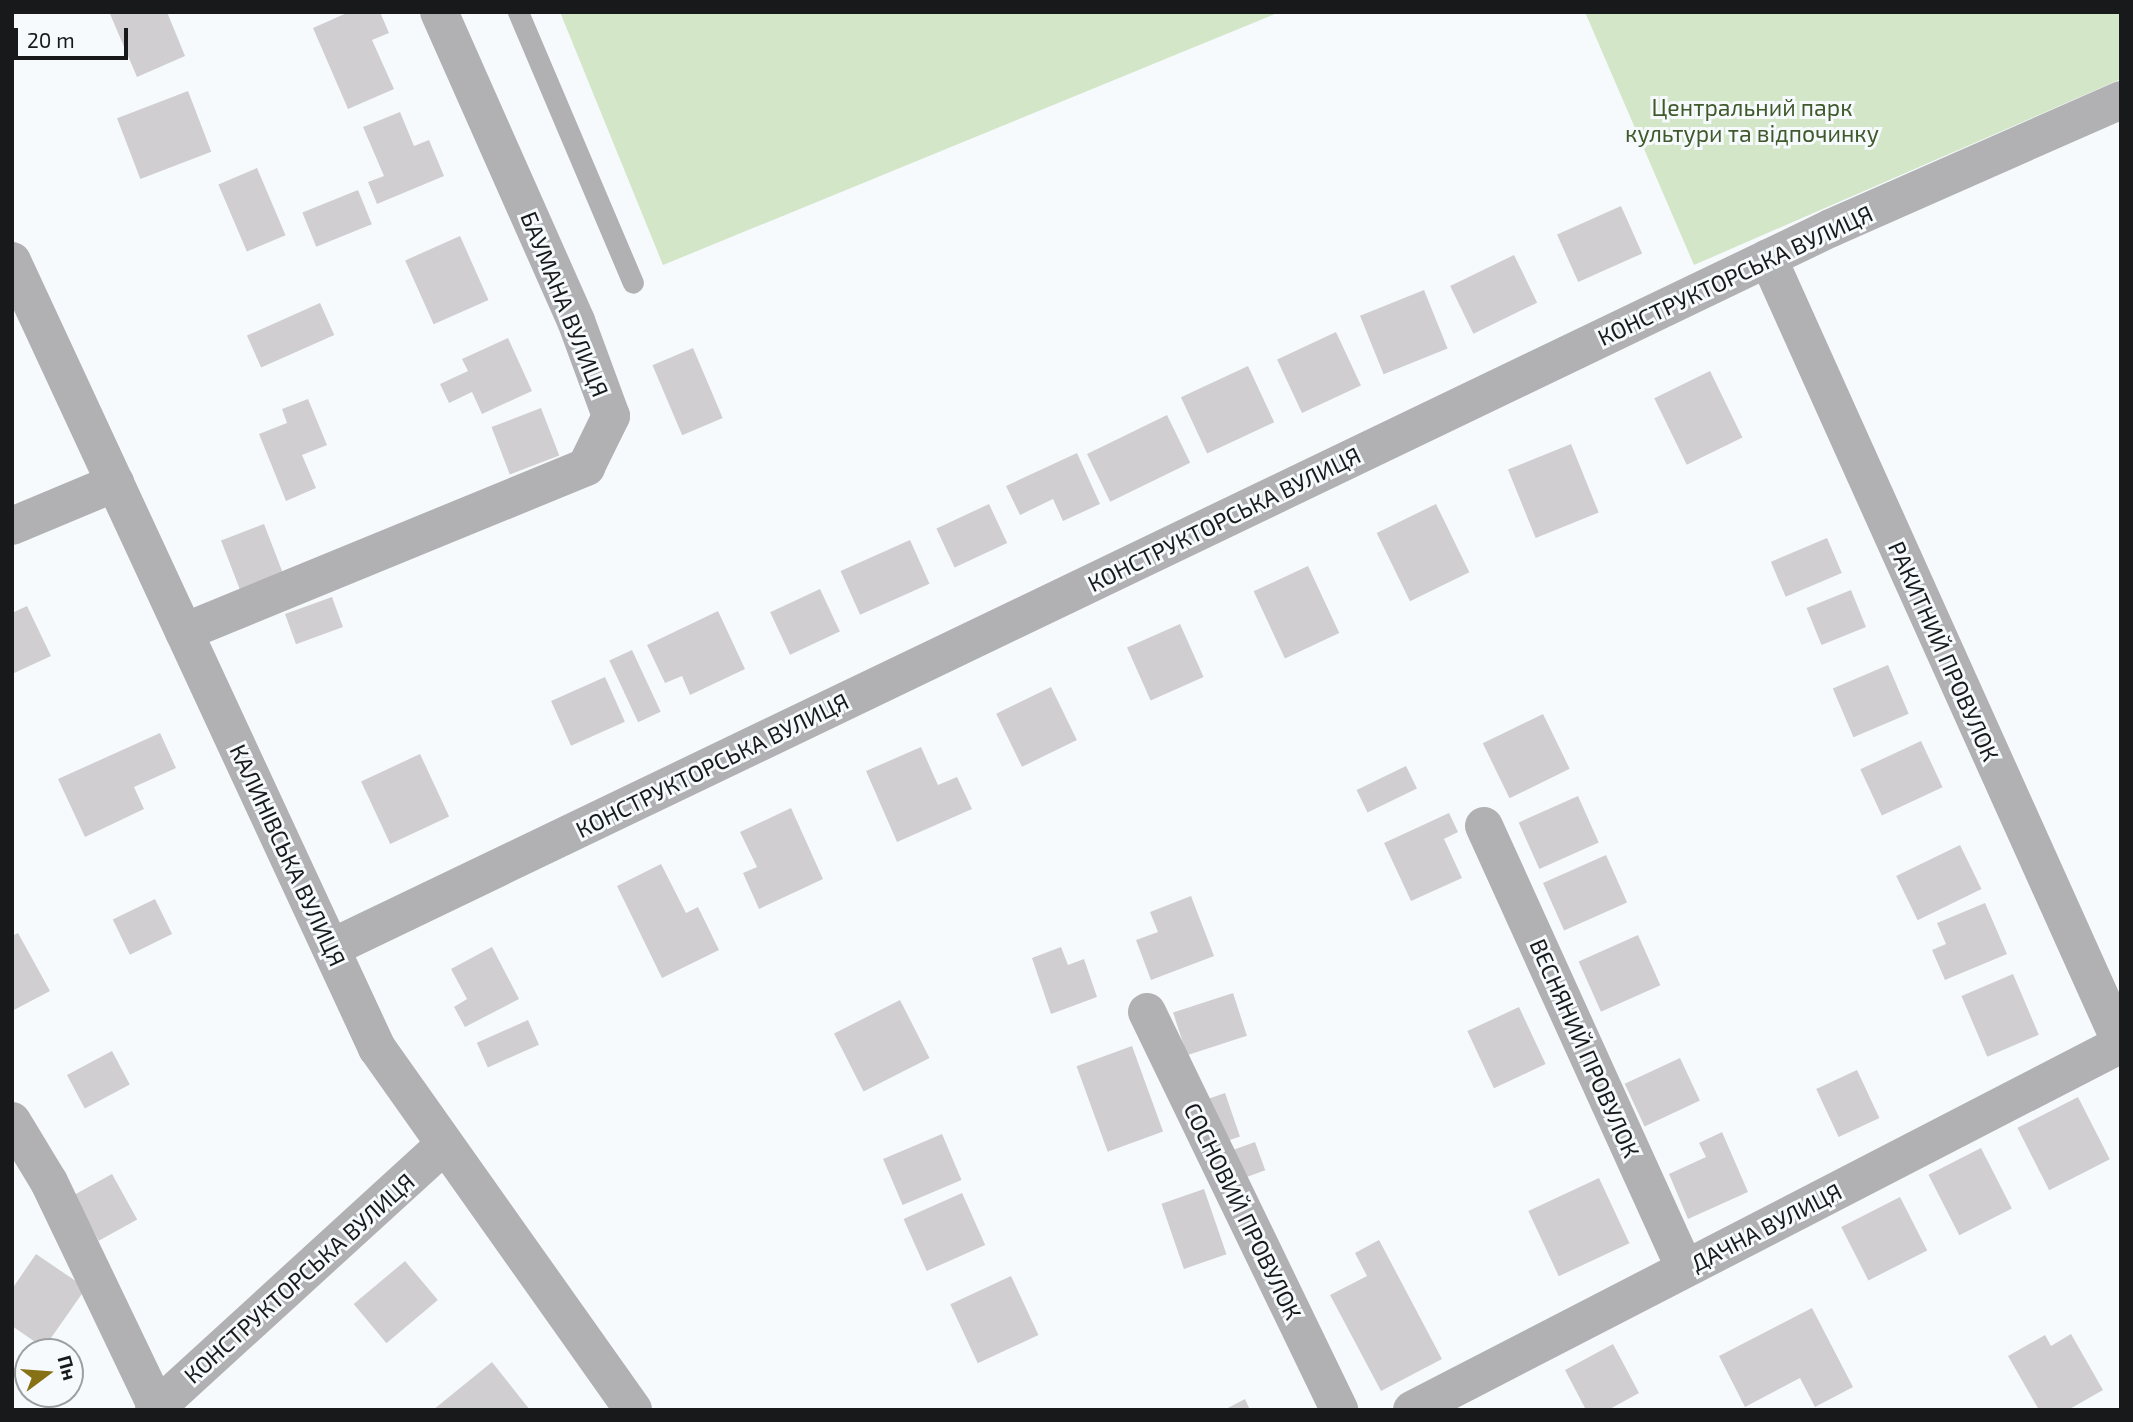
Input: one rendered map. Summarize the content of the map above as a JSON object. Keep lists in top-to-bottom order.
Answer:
{
  "streets": {
    "street": [
      "КОНСТРУКТОРСЬКА ВУЛИЦЯ",
      "БАУМАНА ВУЛИЦЯ",
      "РАКИТНИЙ ПРОВУЛОК",
      "КАЛИНІВСЬКА ВУЛИЦЯ",
      "ВЕСНЯНИЙ ПРОВУЛОК",
      "СОСНОВИЙ ПРОВУЛОК",
      "ДАЧНА ВУЛИЦЯ"
    ]
  },
  "crossings": [
    ["КОНСТРУКТОРСЬКА ВУЛИЦЯ", "РАКИТНИЙ ПРОВУЛОК"],
    ["КОНСТРУКТОРСЬКА ВУЛИЦЯ", "КАЛИНІВСЬКА ВУЛИЦЯ"],
    ["БАУМАНА ВУЛИЦЯ", "КАЛИНІВСЬКА ВУЛИЦЯ"],
    ["РАКИТНИЙ ПРОВУЛОК", "ДАЧНА ВУЛИЦЯ"],
    ["ВЕСНЯНИЙ ПРОВУЛОК", "ДАЧНА ВУЛИЦЯ"]
  ],
  "parks": ["Центральний парк культури та відпочинку"],
  "scale_bar": "20 m",
  "north": "right"
}
